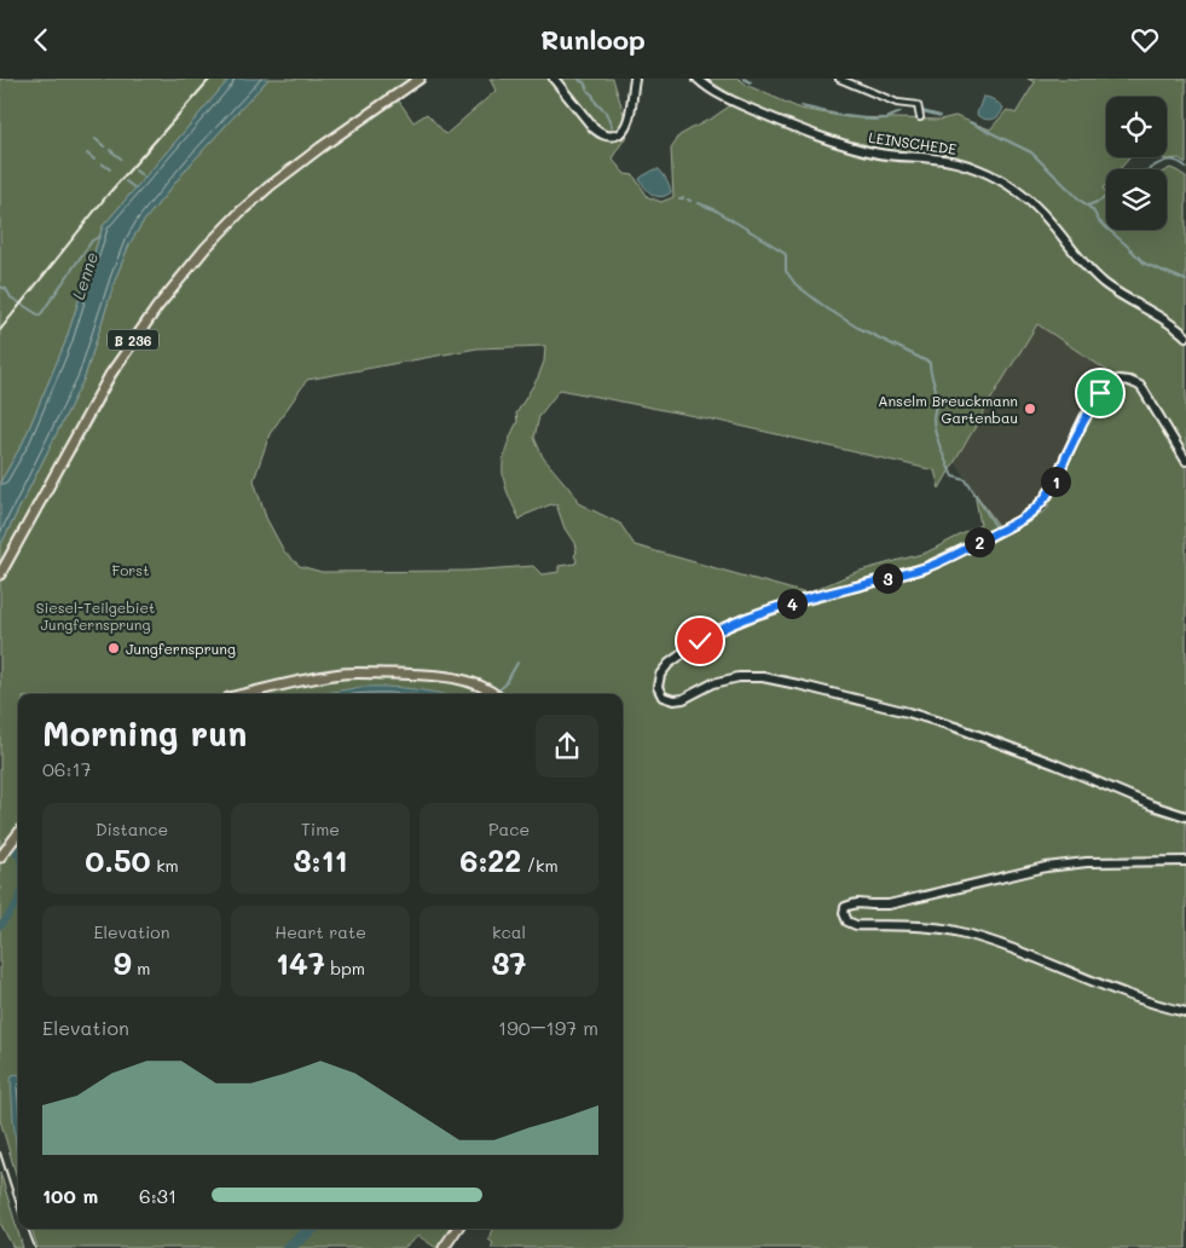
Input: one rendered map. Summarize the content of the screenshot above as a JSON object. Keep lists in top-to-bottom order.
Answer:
{
  "streets": {
    "main road": ["LEINSCHEDE", "B 236"]
  },
  "water": ["Lenne"],
  "parks": ["Forst", "Siesel-Teilgebiet Jungfernsprung"],
  "places": ["Anselm Breuckmann Gartenbau", "Jungfernsprung"],
  "page": {
    "header": "Runloop",
    "pins": [
      "1",
      "2",
      "3",
      "4"
    ],
    "heading": ["Morning run", "06:17"],
    "stats": [
      ["Distance", "0.50 km"],
      ["Time", "3:11"],
      ["Pace", "6:22 /km"],
      ["Elevation", "9 m"],
      ["Heart rate", "147 bpm"],
      ["kcal", "37"]
    ],
    "chart": ["Elevation", "190–197 m"],
    "list": [
      {
        "name": "100 m",
        "note": "6:31"
      }
    ]
  }
}
